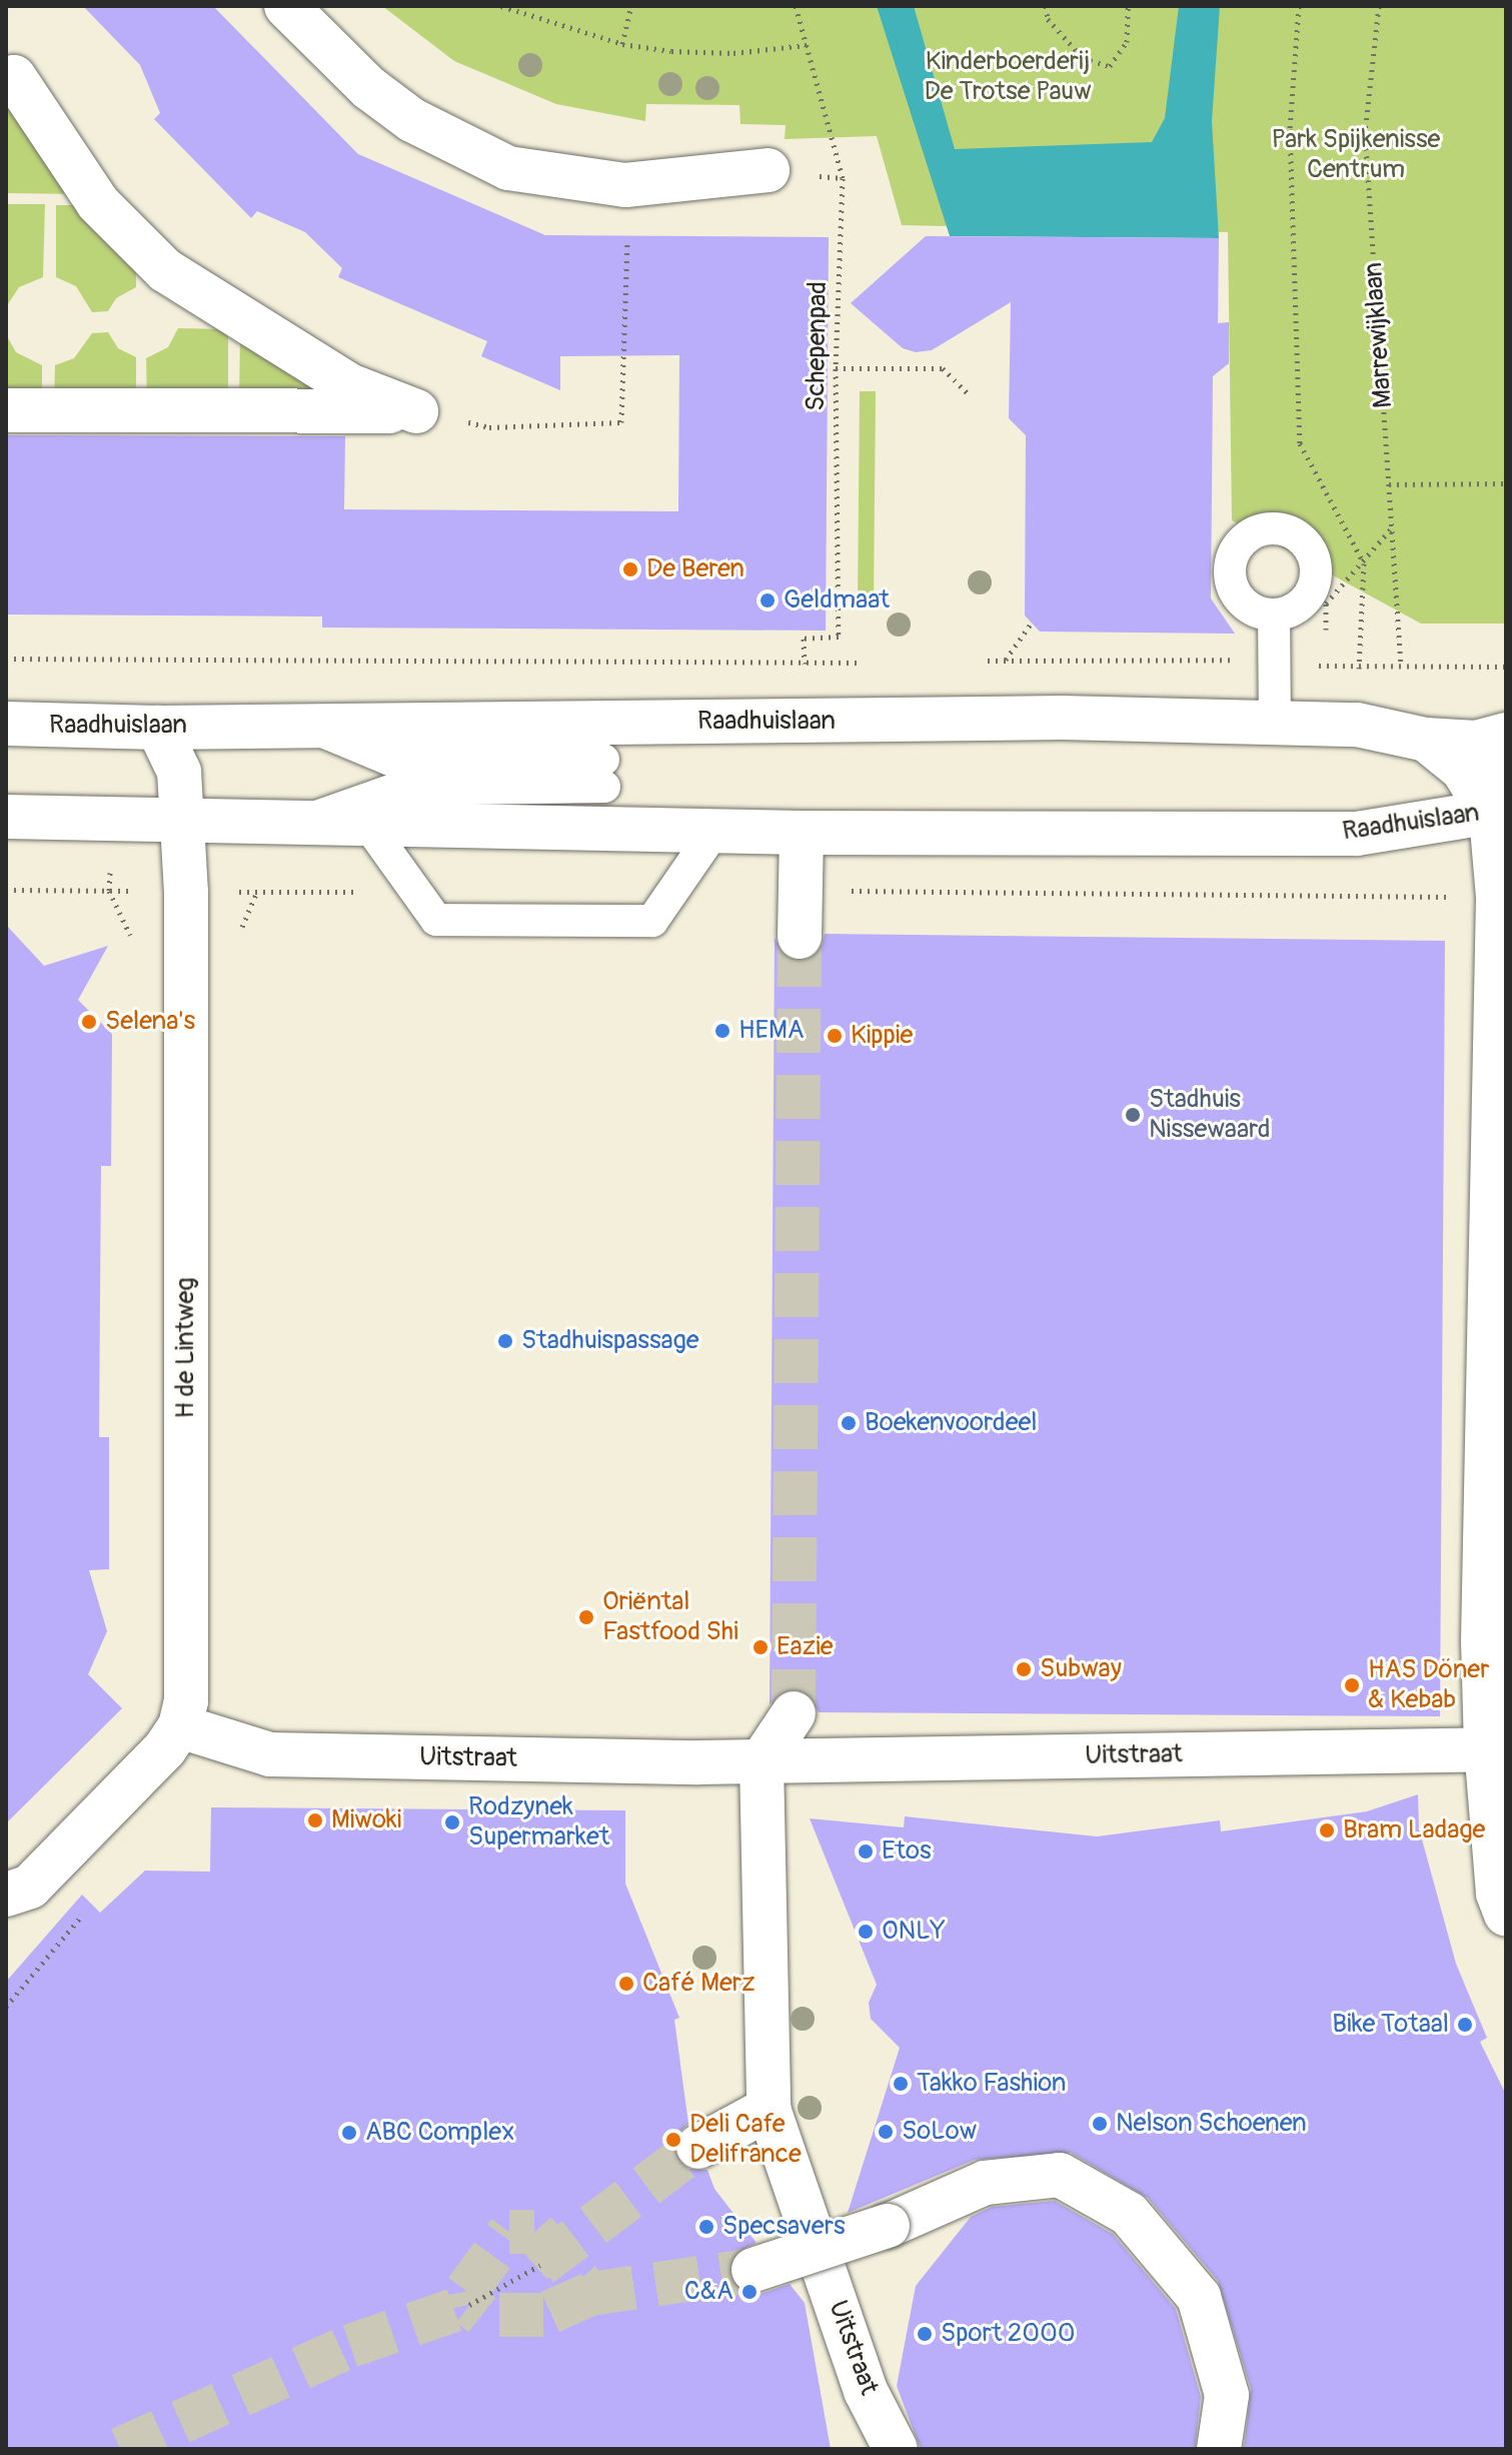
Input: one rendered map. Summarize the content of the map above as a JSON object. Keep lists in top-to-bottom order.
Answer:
{
  "streets": {
    "street": ["Raadhuislaan", "H de Lintweg", "Uitstraat"],
    "path": ["Marrewijklaan", "Schepenpad"]
  },
  "crossings": [
    ["Raadhuislaan", "H de Lintweg"],
    ["H de Lintweg", "Uitstraat"]
  ],
  "parks": ["Kinderboerderij De Trotse Pauw", "Park Spijkenisse Centrum"],
  "places": [
    "De Beren",
    "Geldmaat",
    "Selena's",
    "HEMA",
    "Kippie",
    "Stadhuis Nissewaard",
    "Stadhuispassage",
    "Boekenvoordeel",
    "Oriëntal Fastfood Shi",
    "Eazie",
    "Subway",
    "HAS Döner & Kebab",
    "Miwoki",
    "Rodzynek Supermarket",
    "Bram Ladage",
    "Etos",
    "ONLY",
    "Café Merz",
    "Bike Totaal",
    "Takko Fashion",
    "Nelson Schoenen",
    "SoLow",
    "ABC Complex",
    "Deli Cafe Delifrance",
    "Specsavers",
    "C&A",
    "Sport 2000"
  ]
}
